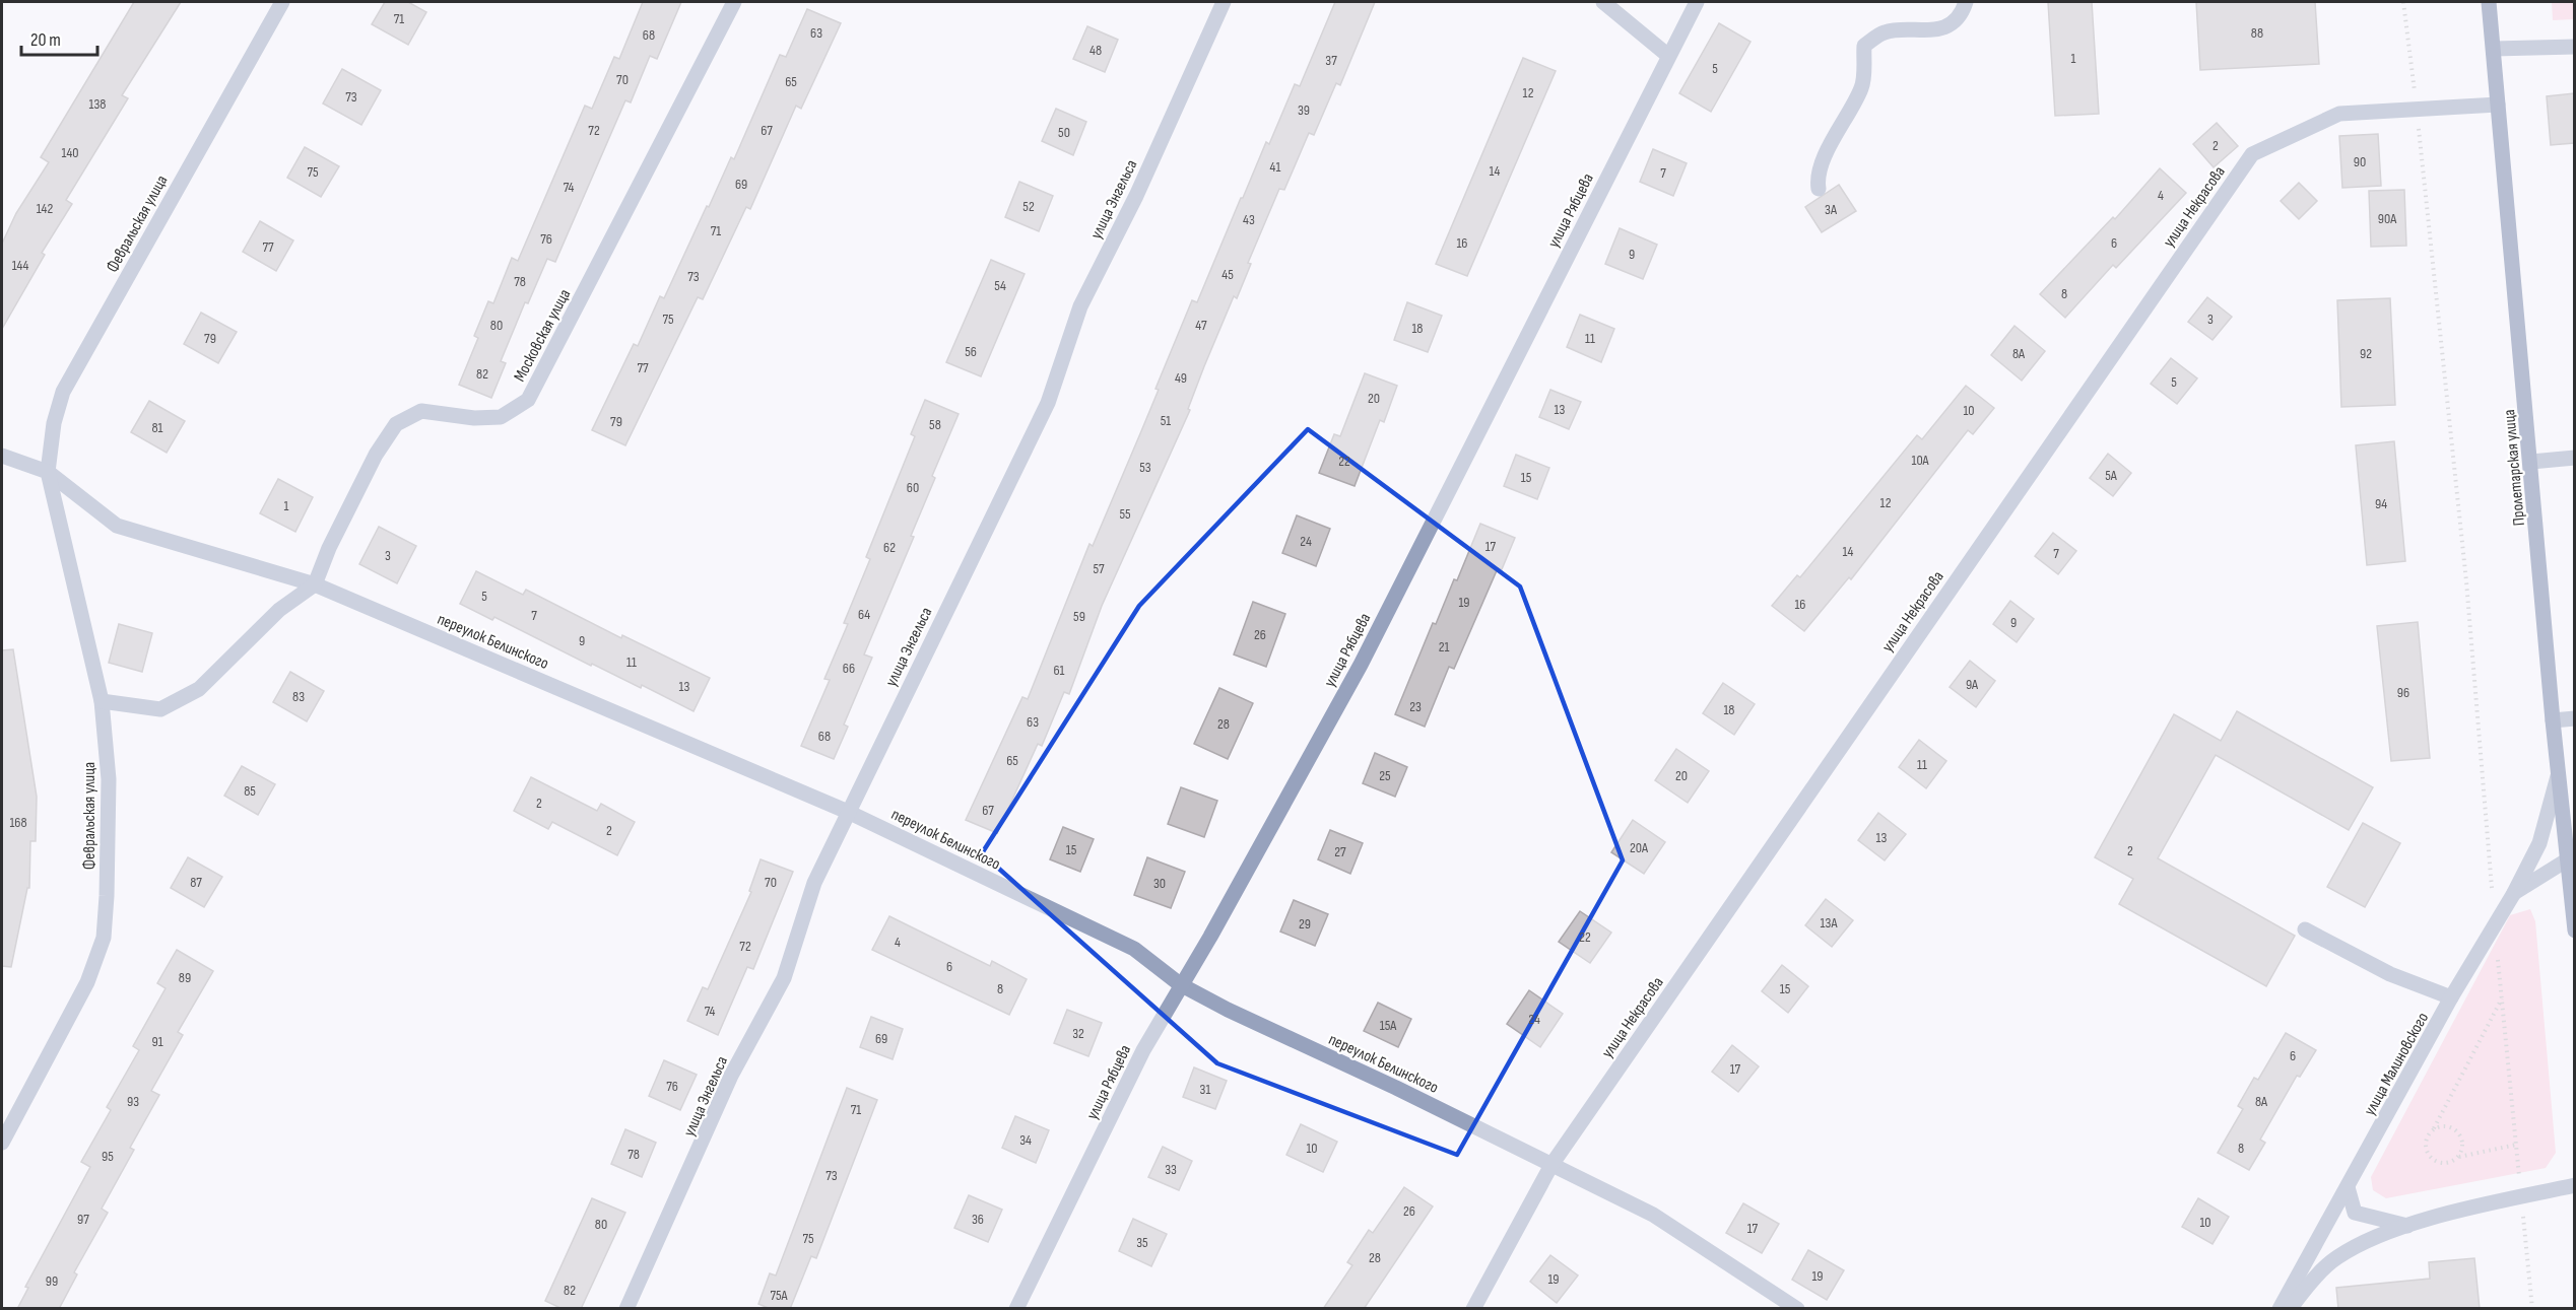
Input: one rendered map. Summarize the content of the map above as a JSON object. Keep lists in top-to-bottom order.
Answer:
{
  "streets": {
    "main road": ["Пролетарская улица"],
    "street": [
      "улица Энгельса",
      "улица Некрасова",
      "улица Рябцева",
      "Февральская улица",
      "Московская улица",
      "переулок Белинского",
      "улица Малиновского"
    ]
  },
  "crossings": [
    ["улица Энгельса", "переулок Белинского"],
    ["улица Некрасова", "Пролетарская улица"],
    ["улица Некрасова", "переулок Белинского"],
    ["улица Рябцева", "переулок Белинского"],
    ["Февральская улица", "переулок Белинского"],
    ["Московская улица", "переулок Белинского"],
    ["Пролетарская улица", "улица Малиновского"]
  ],
  "house_numbers": [
    "71",
    "63",
    "88",
    "68",
    "48",
    "1",
    "37",
    "5",
    "70",
    "65",
    "12",
    "73",
    "138",
    "39",
    "72",
    "67",
    "50",
    "2",
    "140",
    "90",
    "41",
    "14",
    "75",
    "7",
    "69",
    "74",
    "4",
    "52",
    "142",
    "3А",
    "90А",
    "43",
    "71",
    "76",
    "16",
    "6",
    "77",
    "9",
    "144",
    "45",
    "73",
    "78",
    "54",
    "8",
    "75",
    "3",
    "80",
    "47",
    "18",
    "79",
    "11",
    "56",
    "8А",
    "92",
    "77",
    "82",
    "49",
    "5",
    "20",
    "13",
    "10",
    "51",
    "79",
    "58",
    "81",
    "10А",
    "22",
    "53",
    "5А",
    "15",
    "60",
    "12",
    "94",
    "1",
    "55",
    "24",
    "17",
    "62",
    "14",
    "7",
    "3",
    "57",
    "5",
    "19",
    "16",
    "64",
    "7",
    "59",
    "9",
    "26",
    "9",
    "21",
    "11",
    "66",
    "61",
    "9А",
    "13",
    "96",
    "83",
    "23",
    "18",
    "63",
    "28",
    "68",
    "65",
    "11",
    "25",
    "20",
    "85",
    "2",
    "67",
    "168",
    "2",
    "13",
    "20А",
    "15",
    "2",
    "27",
    "87",
    "70",
    "30",
    "13А",
    "29",
    "22",
    "4",
    "72",
    "6",
    "89",
    "8",
    "15",
    "74",
    "24",
    "15А",
    "32",
    "69",
    "91",
    "6",
    "17",
    "76",
    "31",
    "93",
    "8А",
    "71",
    "34",
    "10",
    "8",
    "78",
    "95",
    "33",
    "73",
    "26",
    "97",
    "36",
    "10",
    "80",
    "17",
    "75",
    "35",
    "28",
    "19",
    "19",
    "99",
    "82",
    "75А"
  ],
  "scale_bar": "20 m"
}
